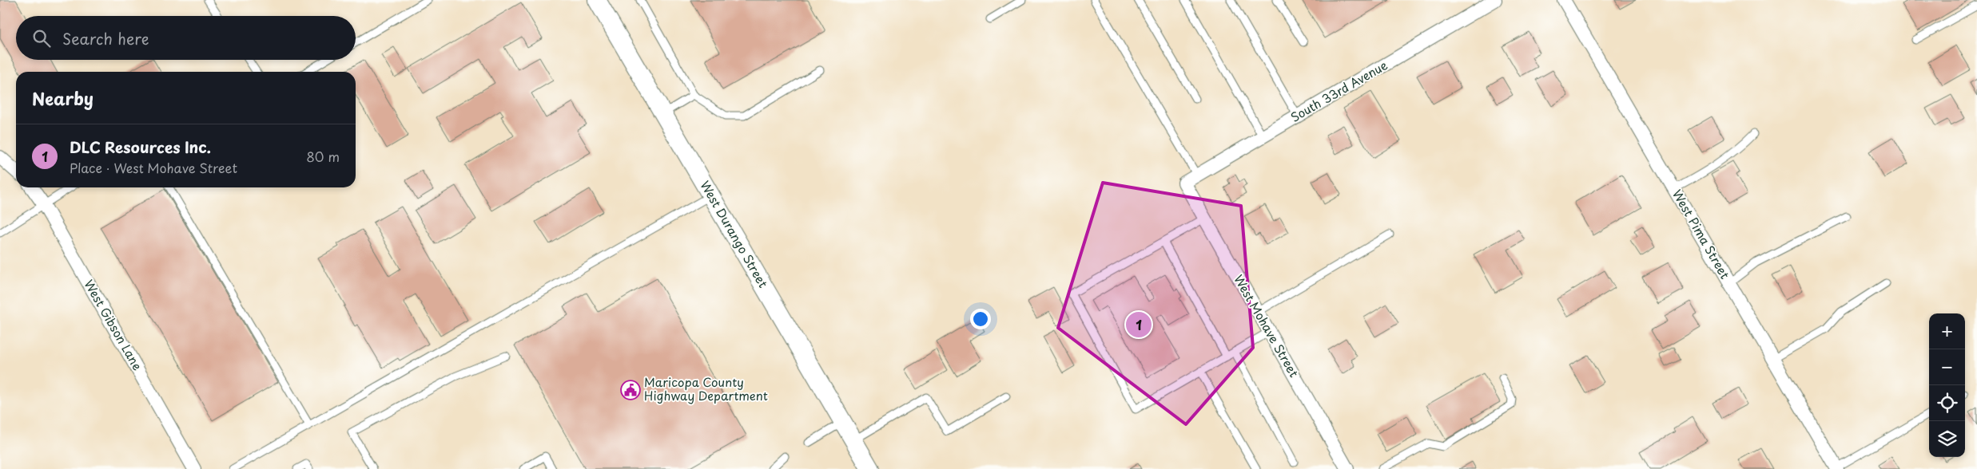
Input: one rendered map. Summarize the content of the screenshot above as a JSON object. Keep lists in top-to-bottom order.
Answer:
{
  "streets": {
    "street": [
      "South 33rd Avenue",
      "West Durango Street",
      "West Pima Street",
      "West Gibson Lane",
      "West Mohave Street"
    ]
  },
  "crossings": [
    ["South 33rd Avenue", "West Mohave Street"]
  ],
  "places": {
    "public building": ["Maricopa County Highway Department"]
  },
  "page": {
    "search": "Search here",
    "heading": "Nearby",
    "list": [
      {
        "mark": "1",
        "name": "DLC Resources Inc.",
        "note": "Place · West Mohave Street",
        "value": "80 m"
      }
    ],
    "pins": "1",
    "map_buttons": ["+", "−"]
  }
}
